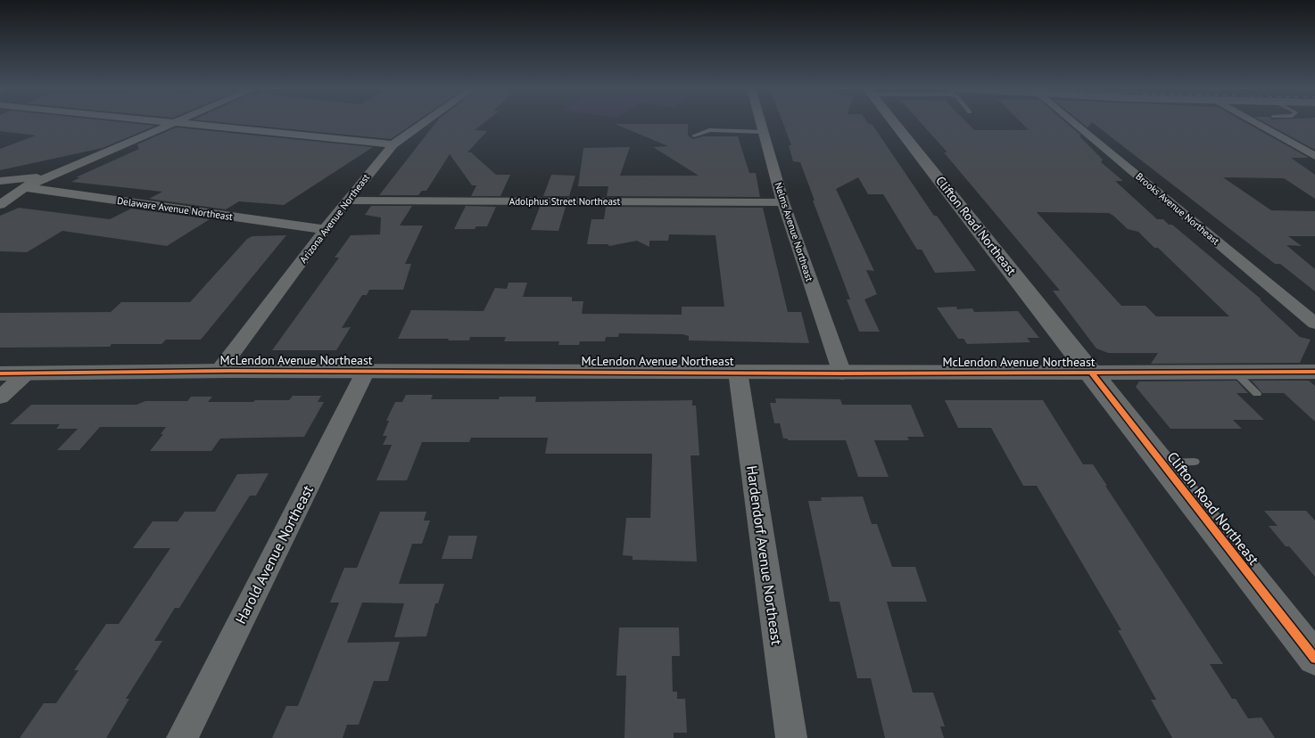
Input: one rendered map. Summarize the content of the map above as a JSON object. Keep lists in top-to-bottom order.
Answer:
{
  "streets": {
    "street": [
      "Adolphus Street Northeast",
      "Delaware Avenue Northeast",
      "Brooks Avenue Northeast",
      "Arizona Avenue Northeast",
      "Clifton Road Northeast",
      "Nelms Avenue Northeast",
      "McLendon Avenue Northeast",
      "Harold Avenue Northeast",
      "Hardendorf Avenue Northeast"
    ]
  },
  "crossings": [
    ["Adolphus Street Northeast", "Arizona Avenue Northeast"],
    ["Adolphus Street Northeast", "Nelms Avenue Northeast"],
    ["Delaware Avenue Northeast", "Arizona Avenue Northeast"],
    ["Arizona Avenue Northeast", "McLendon Avenue Northeast"],
    ["Clifton Road Northeast", "McLendon Avenue Northeast"],
    ["Nelms Avenue Northeast", "McLendon Avenue Northeast"],
    ["McLendon Avenue Northeast", "Harold Avenue Northeast"],
    ["McLendon Avenue Northeast", "Hardendorf Avenue Northeast"]
  ]
}
